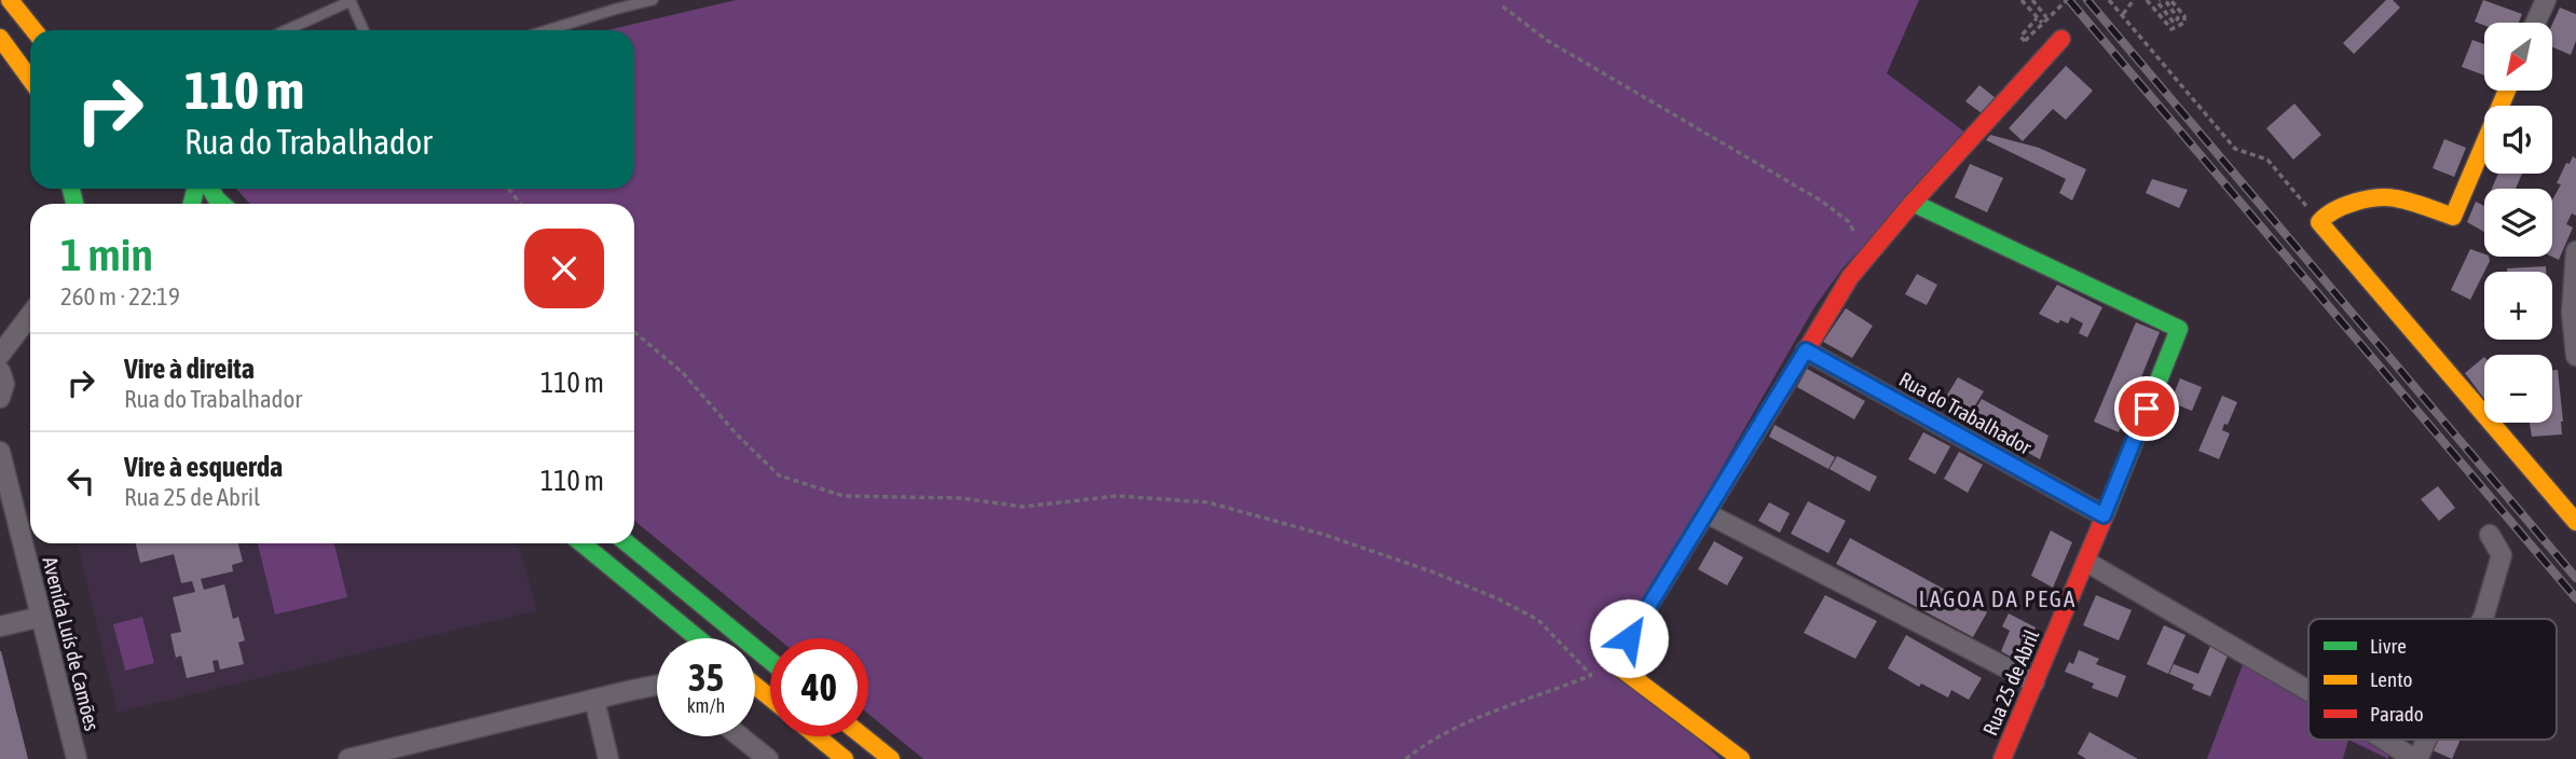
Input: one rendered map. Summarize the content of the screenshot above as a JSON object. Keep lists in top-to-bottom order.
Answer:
{
  "streets": {
    "street": ["Rua do Trabalhador", "Avenida Luís de Camões", "Rua 25 de Abril"]
  },
  "crossings": [
    ["Rua do Trabalhador", "Rua 25 de Abril"]
  ],
  "districts": ["LAGOA DA PEGA"],
  "legend": ["Livre", "Lento", "Parado"],
  "north": "bottom left",
  "page": {
    "map_buttons": ["+", "−"],
    "turn": ["110 m", "Rua do Trabalhador"],
    "heading": ["1 min", "260 m · 22:19"],
    "list": [
      {
        "name": "Vire à direita",
        "note": "Rua do Trabalhador",
        "value": "110 m"
      },
      {
        "name": "Vire à esquerda",
        "note": "Rua 25 de Abril",
        "value": "110 m"
      }
    ],
    "speed": "35 km/h",
    "limit": "40"
  }
}
